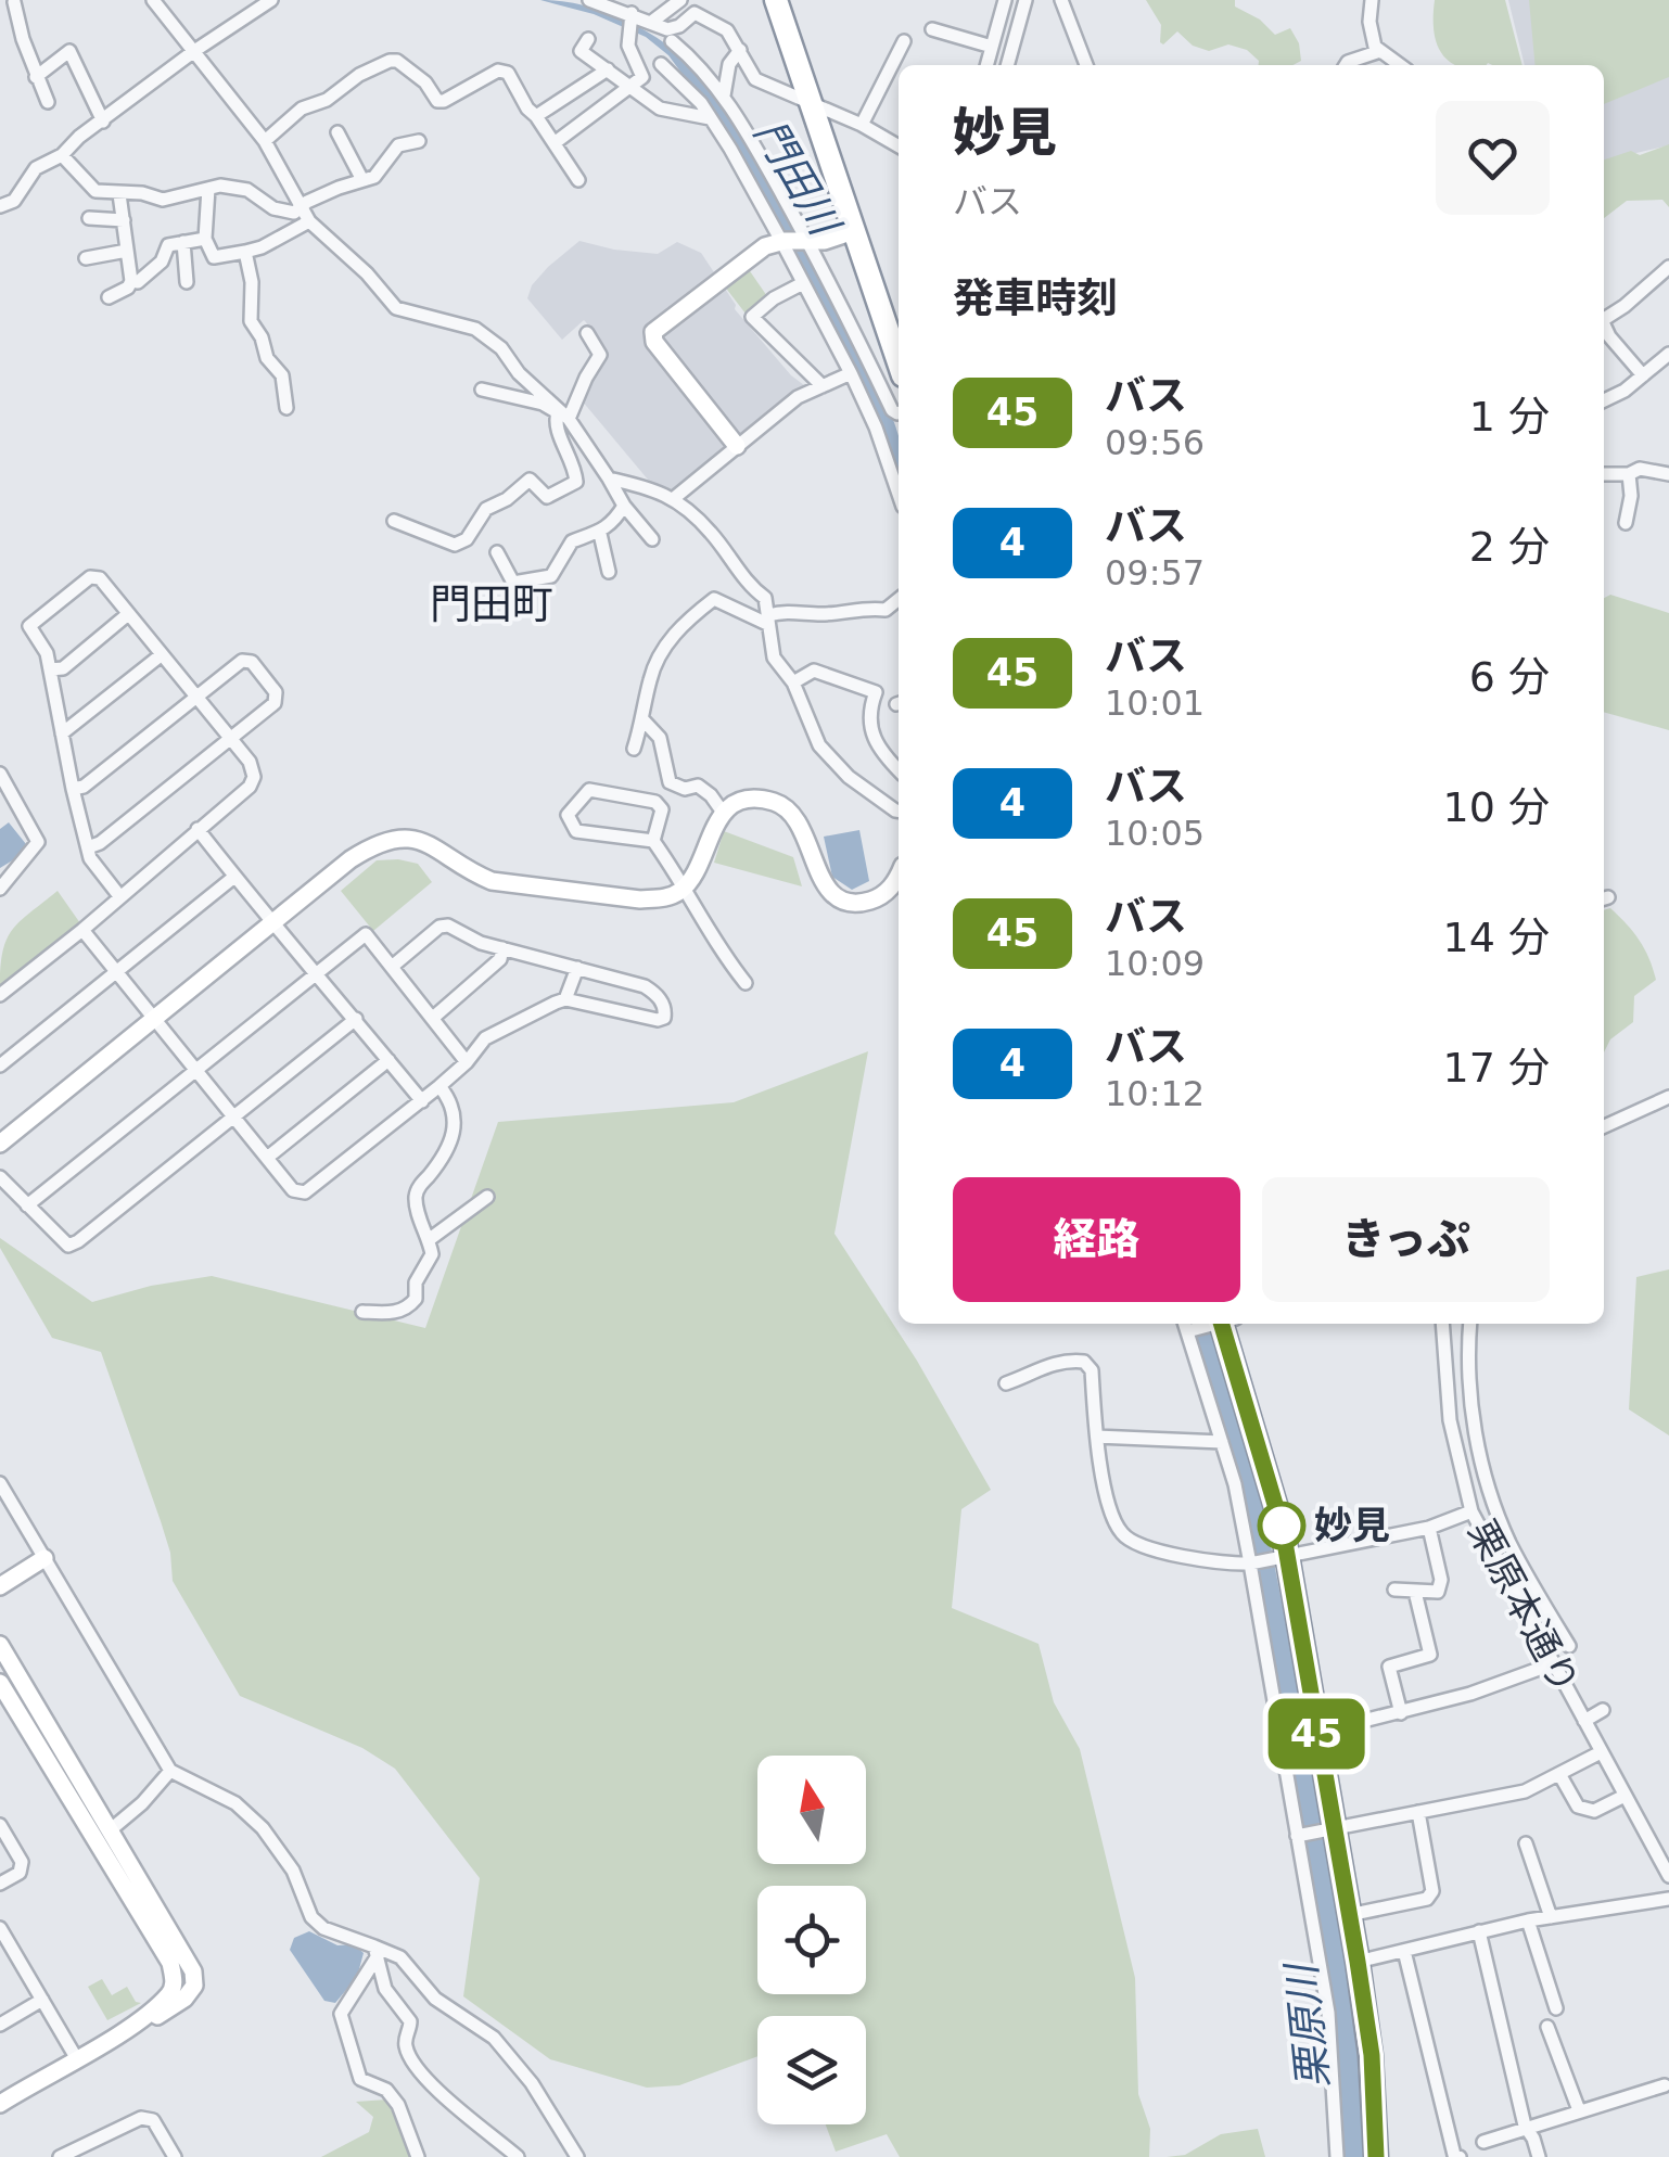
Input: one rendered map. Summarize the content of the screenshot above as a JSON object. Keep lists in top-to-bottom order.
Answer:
{
  "streets": {
    "street": ["栗原本通り"]
  },
  "districts": ["門田町"],
  "water": ["門田川", "栗原川"],
  "places": ["妙見"],
  "lines": ["bus line 45"],
  "north": "top",
  "page": {
    "on_map": "45",
    "heading": [
      ["妙見", "バス"],
      "発車時刻"
    ],
    "list": [
      {
        "mark": "45",
        "name": "バス",
        "note": "09:56",
        "value": "1 分"
      },
      {
        "mark": "4",
        "name": "バス",
        "note": "09:57",
        "value": "2 分"
      },
      {
        "mark": "45",
        "name": "バス",
        "note": "10:01",
        "value": "6 分"
      },
      {
        "mark": "4",
        "name": "バス",
        "note": "10:05",
        "value": "10 分"
      },
      {
        "mark": "45",
        "name": "バス",
        "note": "10:09",
        "value": "14 分"
      },
      {
        "mark": "4",
        "name": "バス",
        "note": "10:12",
        "value": "17 分"
      }
    ],
    "buttons": ["経路", "きっぷ"]
  }
}
